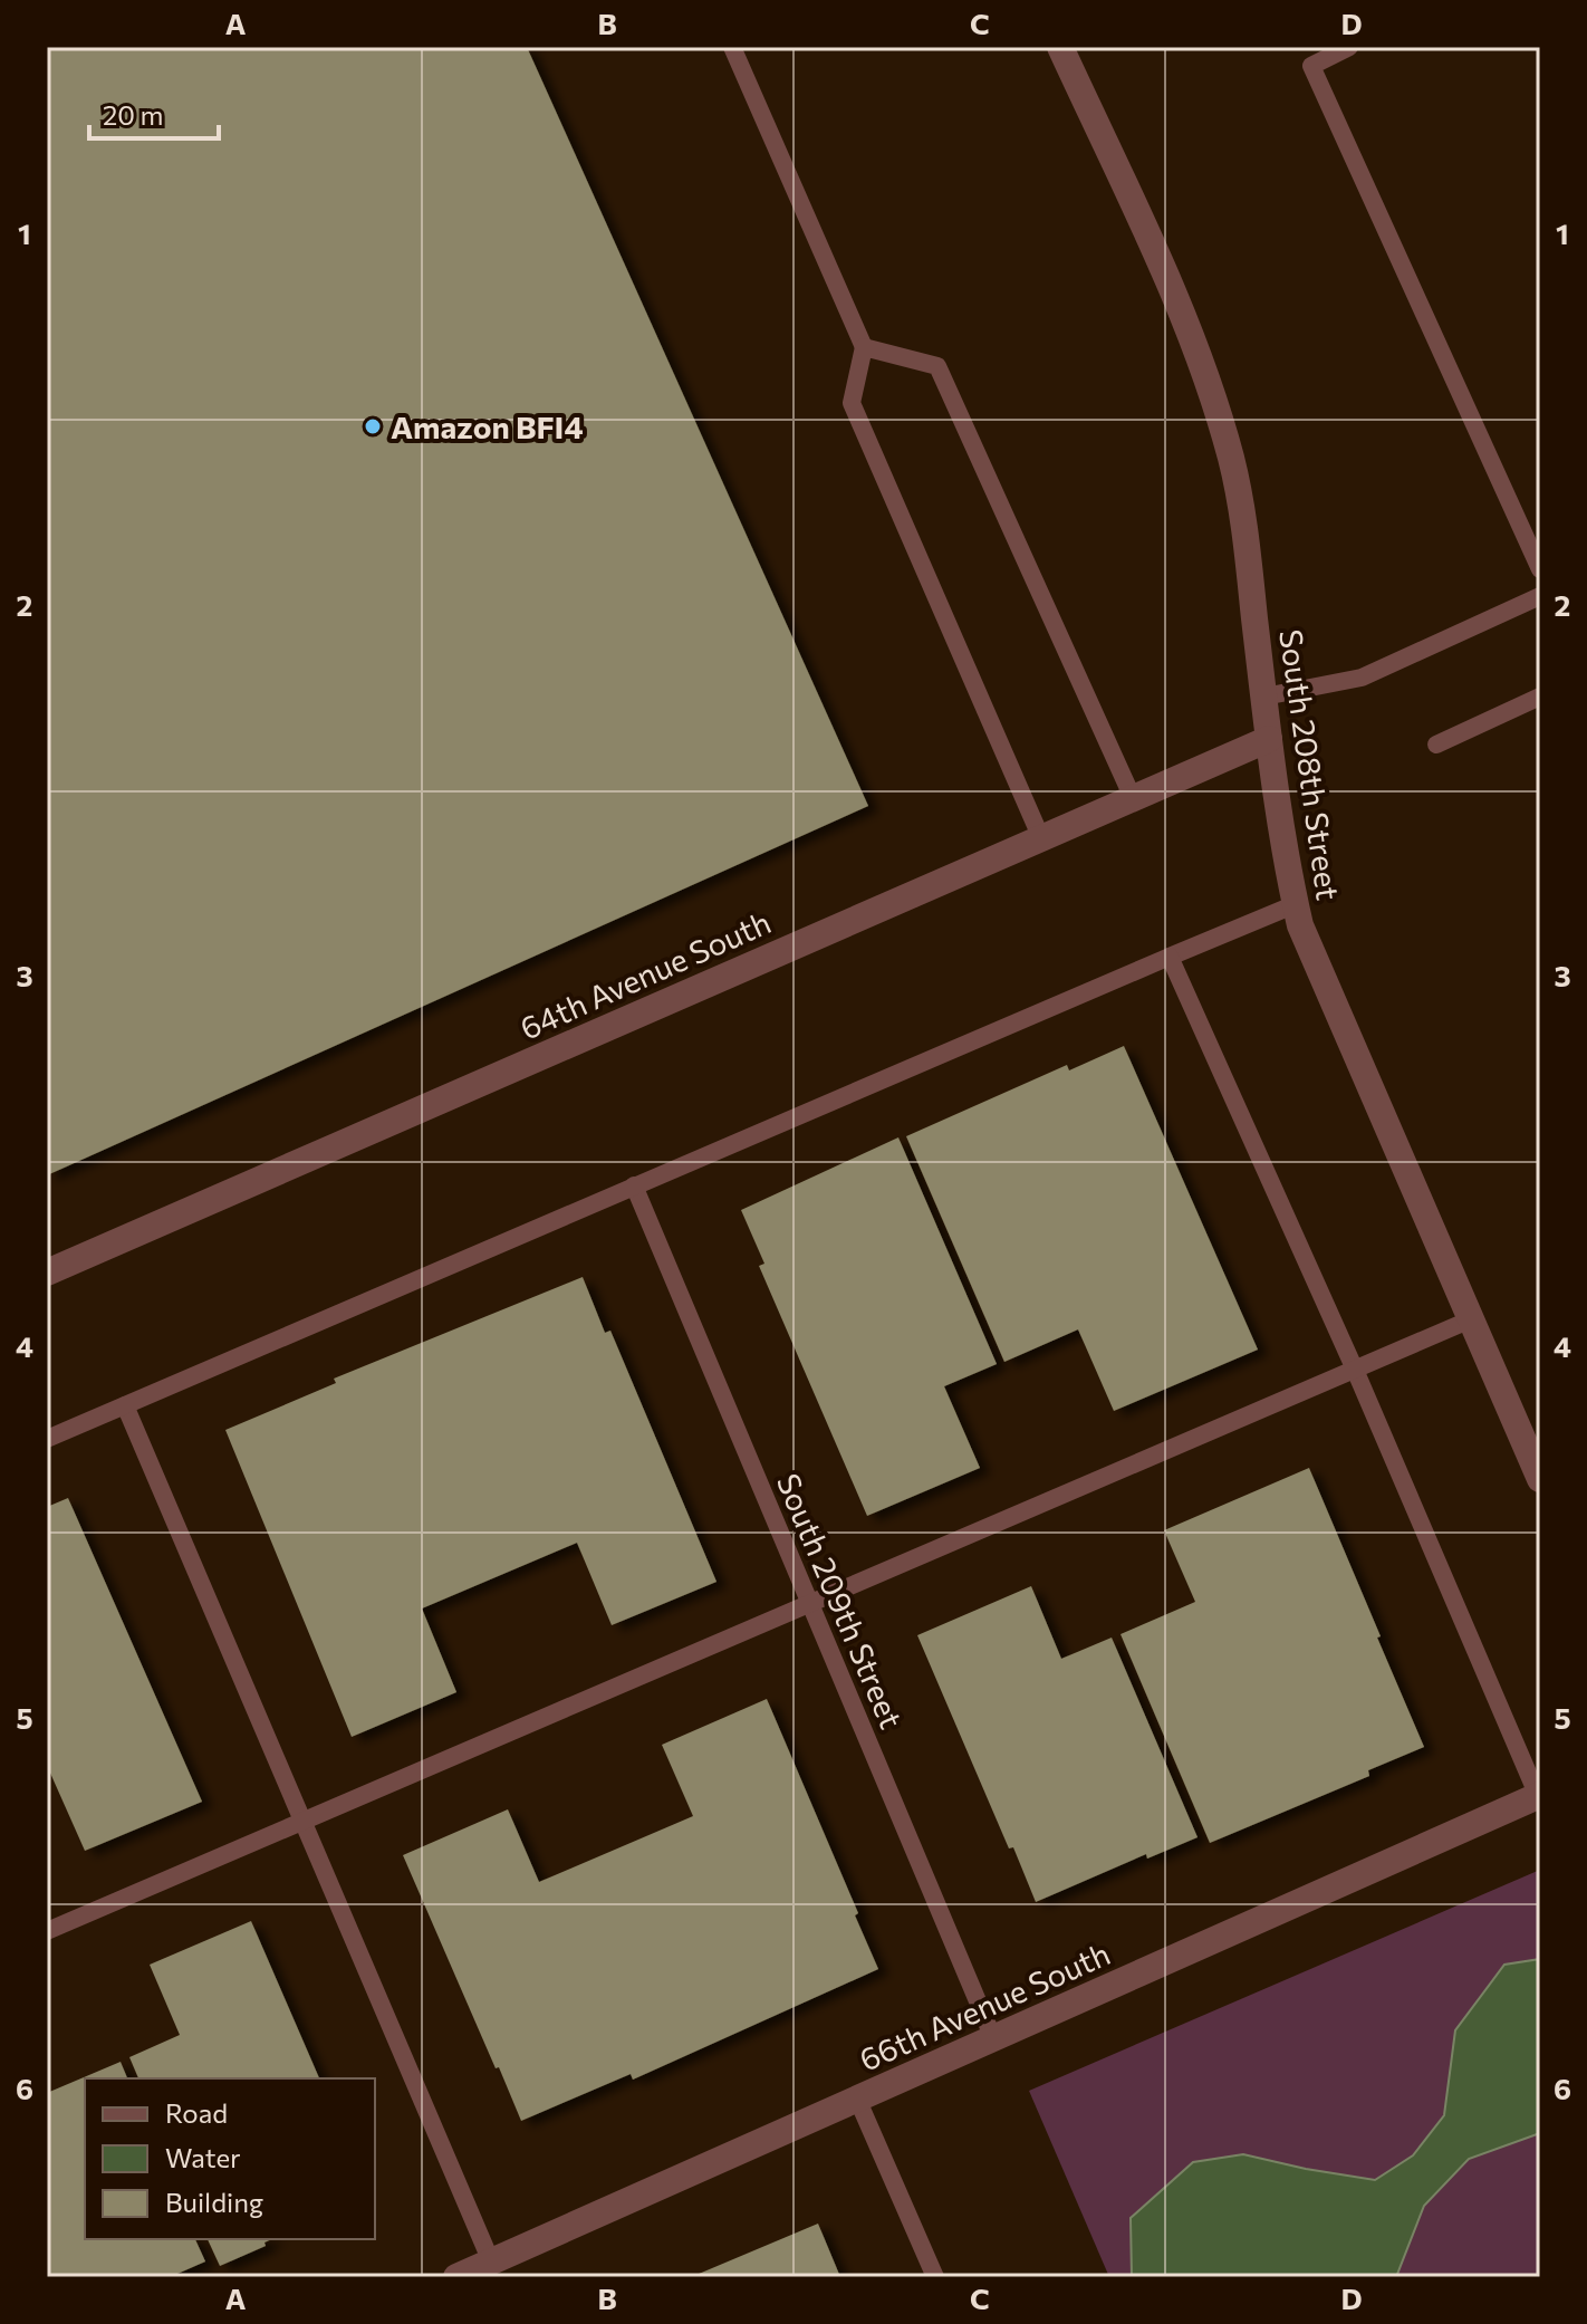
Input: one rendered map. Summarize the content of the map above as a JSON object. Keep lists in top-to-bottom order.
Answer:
{
  "streets": {
    "street": ["South 208th Street", "64th Avenue South", "66th Avenue South"],
    "lane": ["South 209th Street"]
  },
  "crossings": [
    ["South 208th Street", "64th Avenue South"],
    ["South 209th Street", "66th Avenue South"]
  ],
  "places": ["Amazon BFI4"],
  "legend": ["Road", "Water", "Building"],
  "scale_bar": "20 m",
  "grid": {
    "columns": [
      "A",
      "B",
      "C",
      "D"
    ],
    "rows": [
      "1",
      "2",
      "3",
      "4",
      "5",
      "6"
    ]
  }
}
